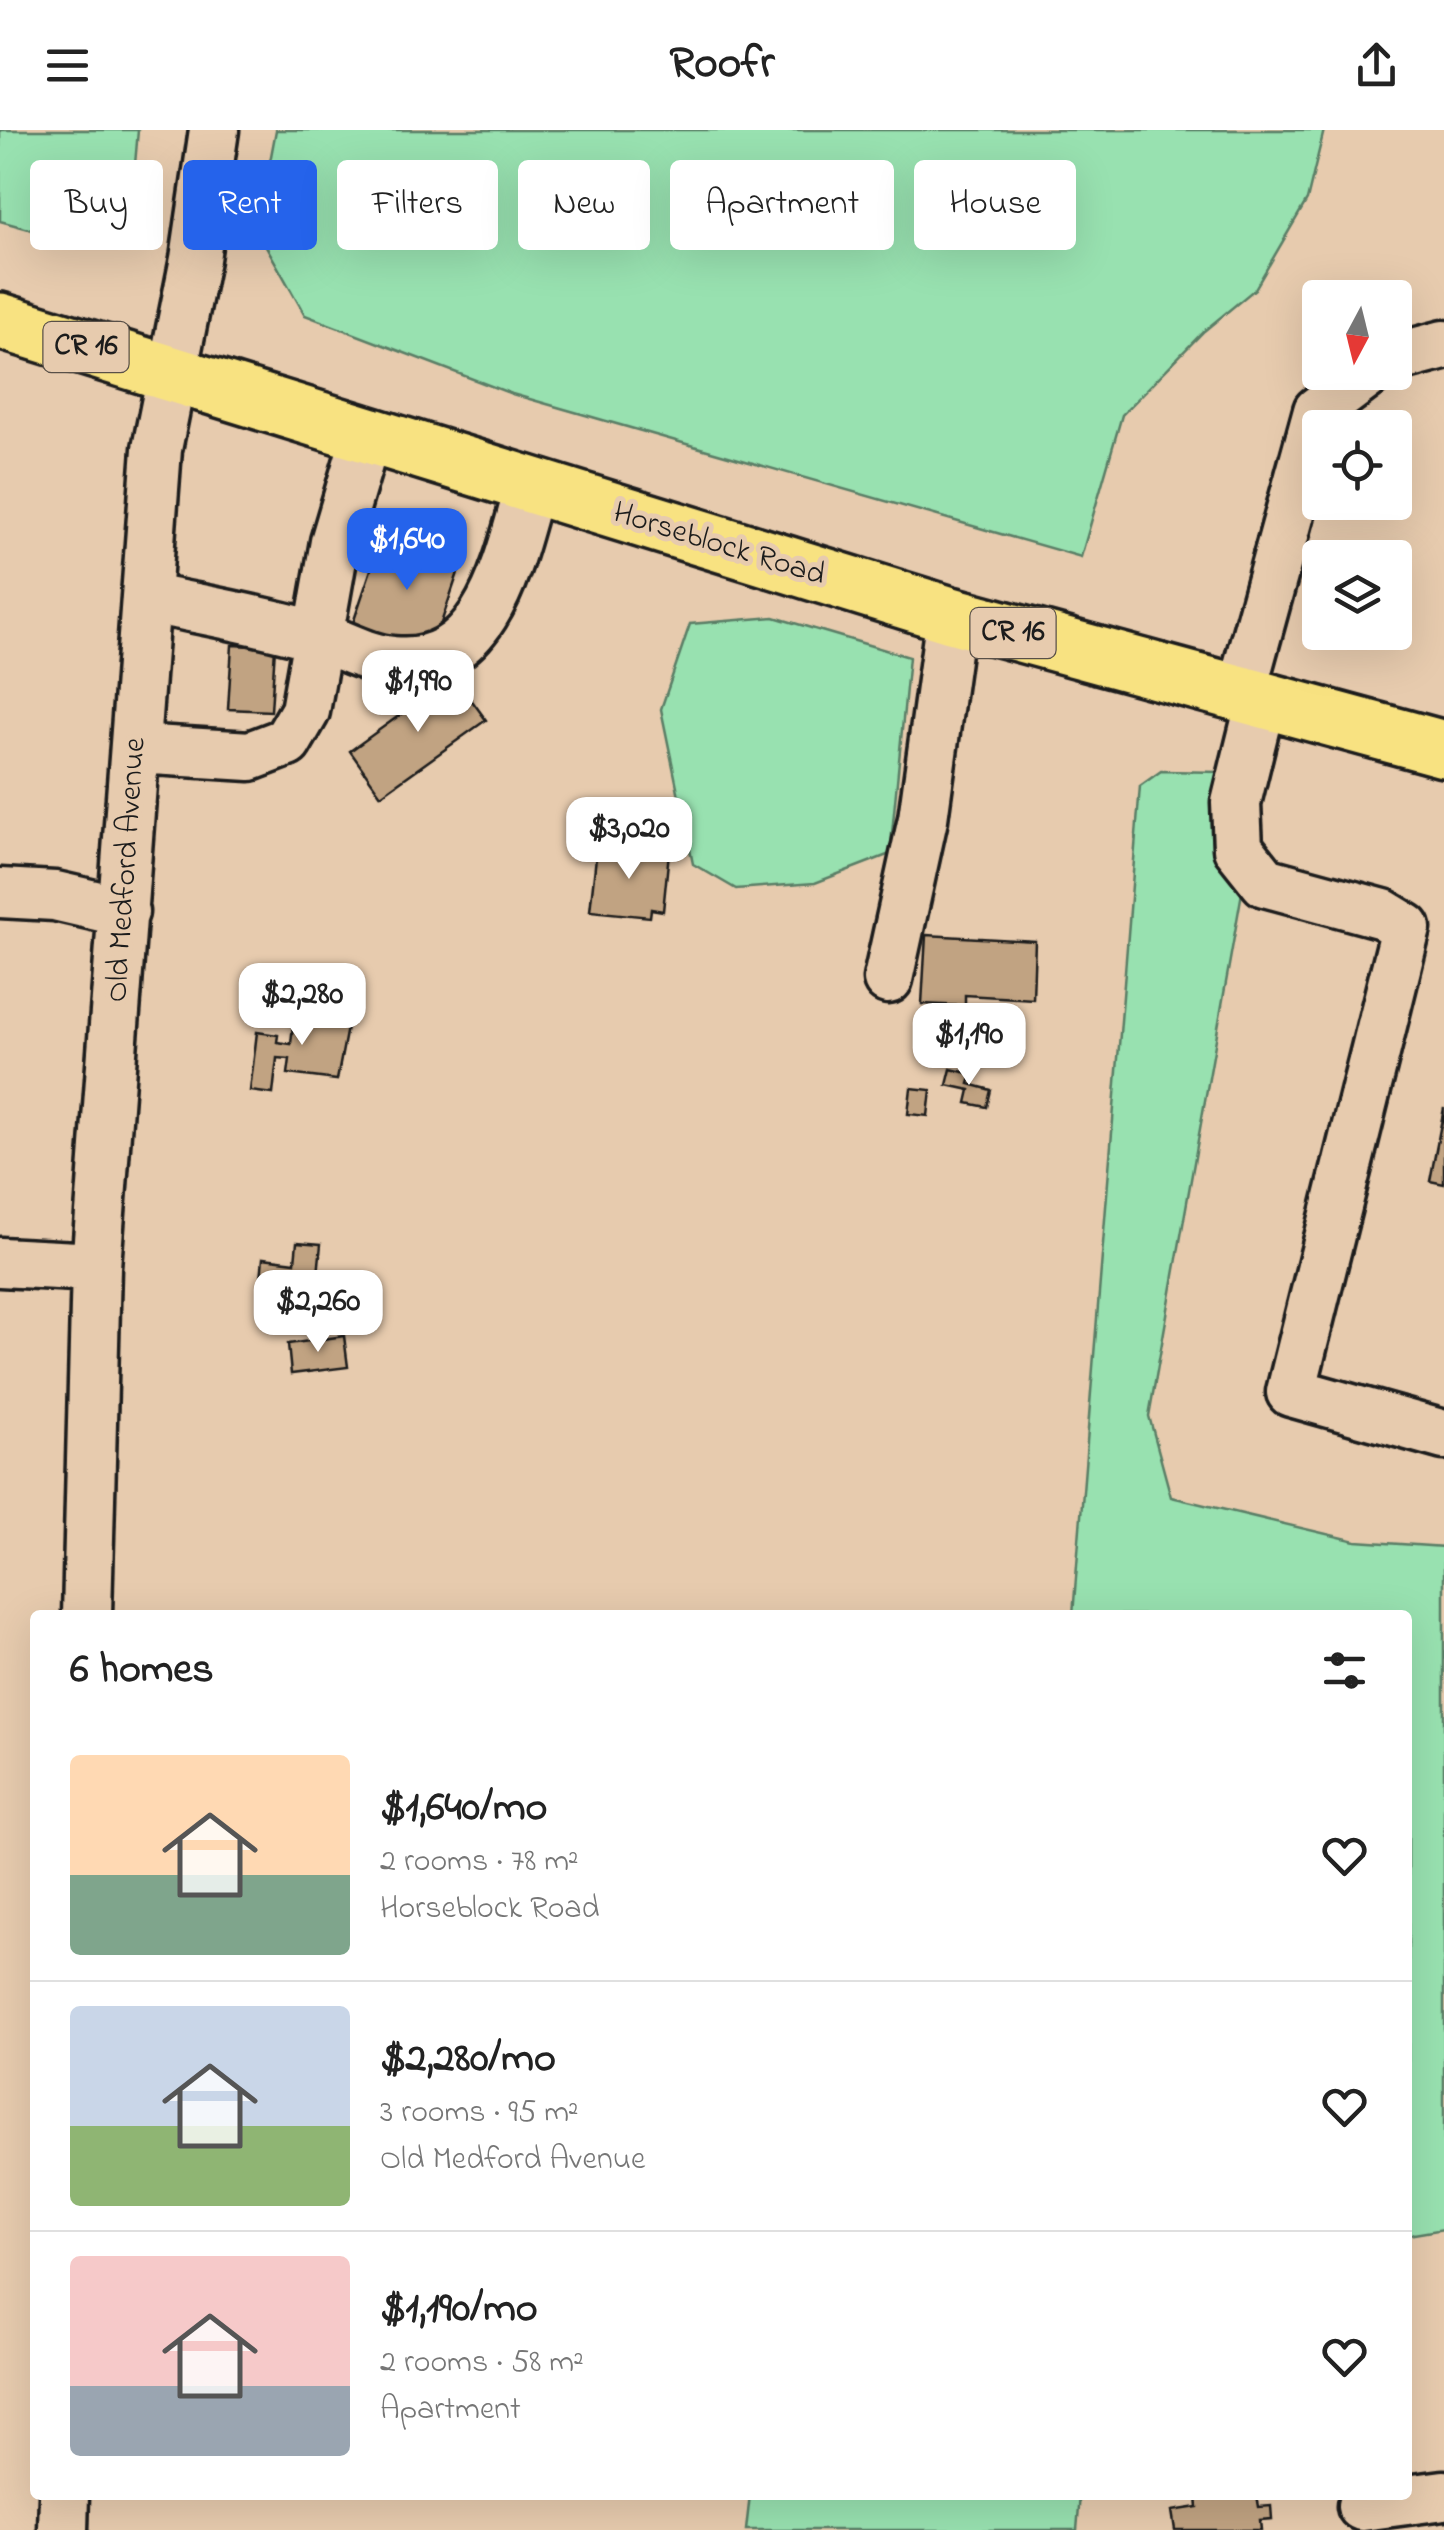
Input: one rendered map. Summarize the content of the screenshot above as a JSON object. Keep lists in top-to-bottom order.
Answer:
{
  "streets": {
    "main road": ["CR 16", "Horseblock Road"],
    "street": ["Old Medford Avenue"]
  },
  "crossings": [
    ["Horseblock Road", "Old Medford Avenue"]
  ],
  "north": "bottom",
  "page": {
    "header": "Roofr",
    "chip": [
      "Buy",
      "Rent",
      "Filters",
      "New",
      "Apartment",
      "House"
    ],
    "price": [
      "$1,640",
      "$1,990",
      "$3,020",
      "$2,280",
      "$1,190",
      "$2,260"
    ],
    "heading": "6 homes",
    "list": [
      {
        "name": "$1,640/mo",
        "note": "2 rooms · 78 m² · Horseblock Road"
      },
      {
        "name": "$2,280/mo",
        "note": "3 rooms · 95 m² · Old Medford Avenue"
      },
      {
        "name": "$1,190/mo",
        "note": "2 rooms · 58 m² · Apartment"
      }
    ]
  }
}
